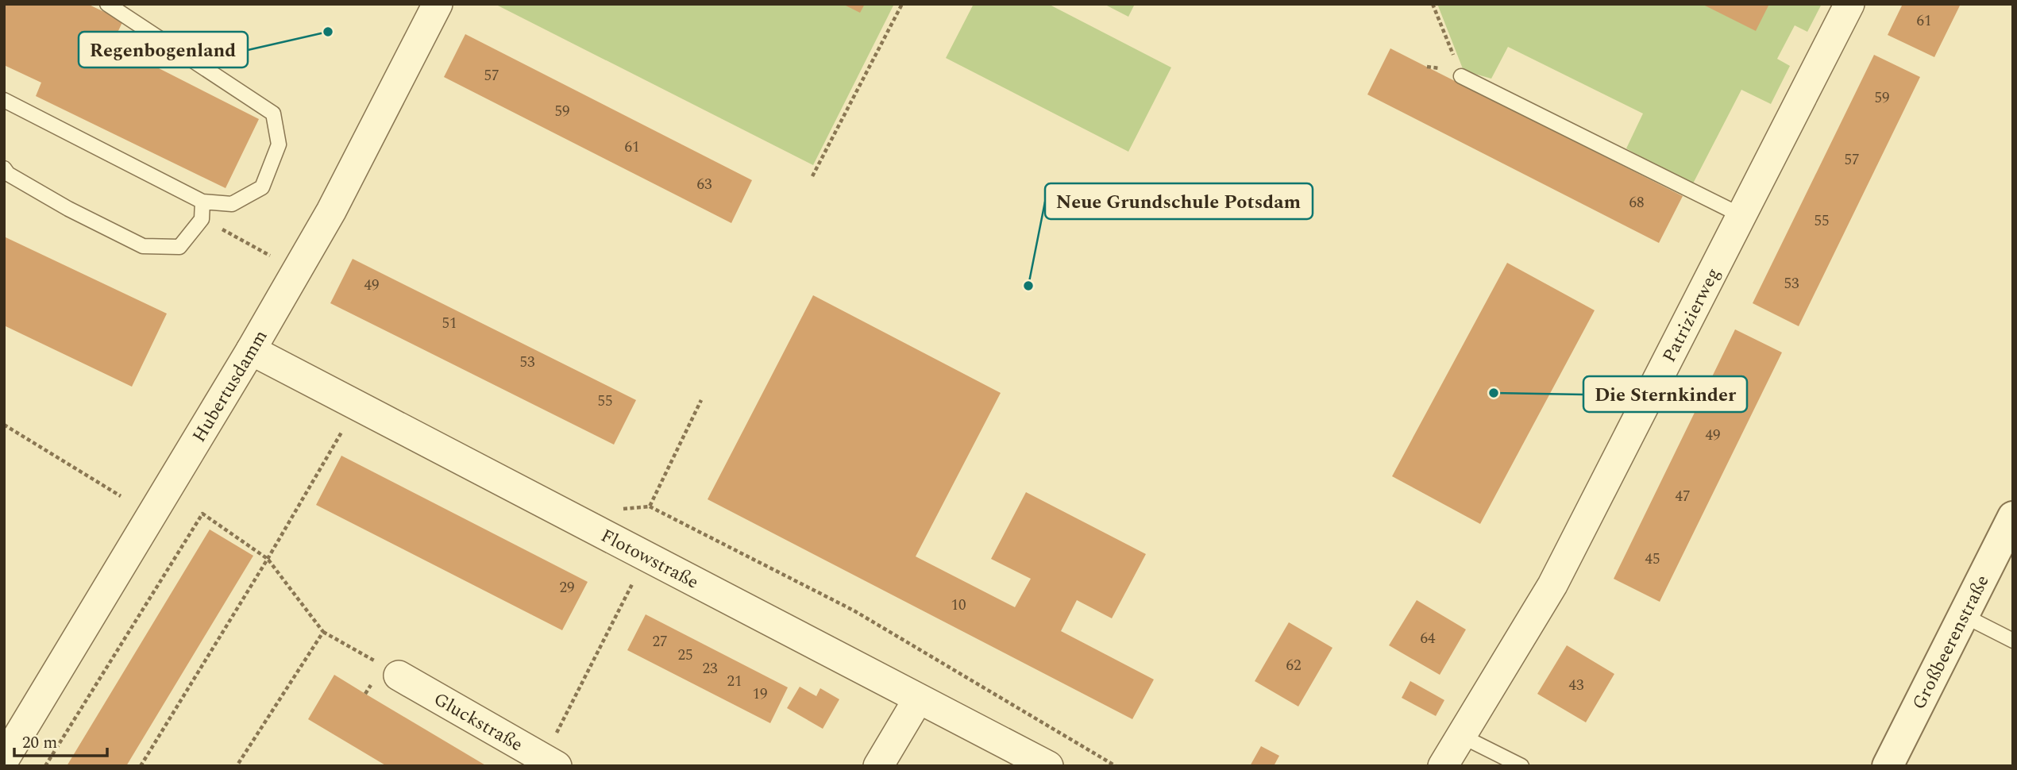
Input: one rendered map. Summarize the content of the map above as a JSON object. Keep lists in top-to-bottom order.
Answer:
{
  "streets": {
    "street": [
      "Patrizierweg",
      "Hubertusdamm",
      "Flotowstraße",
      "Großbeerenstraße",
      "Gluckstraße"
    ]
  },
  "crossings": [
    ["Hubertusdamm", "Flotowstraße"]
  ],
  "places": ["Regenbogenland", "Neue Grundschule Potsdam", "Die Sternkinder"],
  "house_numbers": [
    "61",
    "57",
    "59",
    "59",
    "61",
    "57",
    "63",
    "68",
    "55",
    "53",
    "49",
    "51",
    "53",
    "55",
    "49",
    "47",
    "45",
    "29",
    "10",
    "64",
    "27",
    "25",
    "62",
    "23",
    "21",
    "43",
    "19"
  ],
  "scale_bar": "20 m"
}
